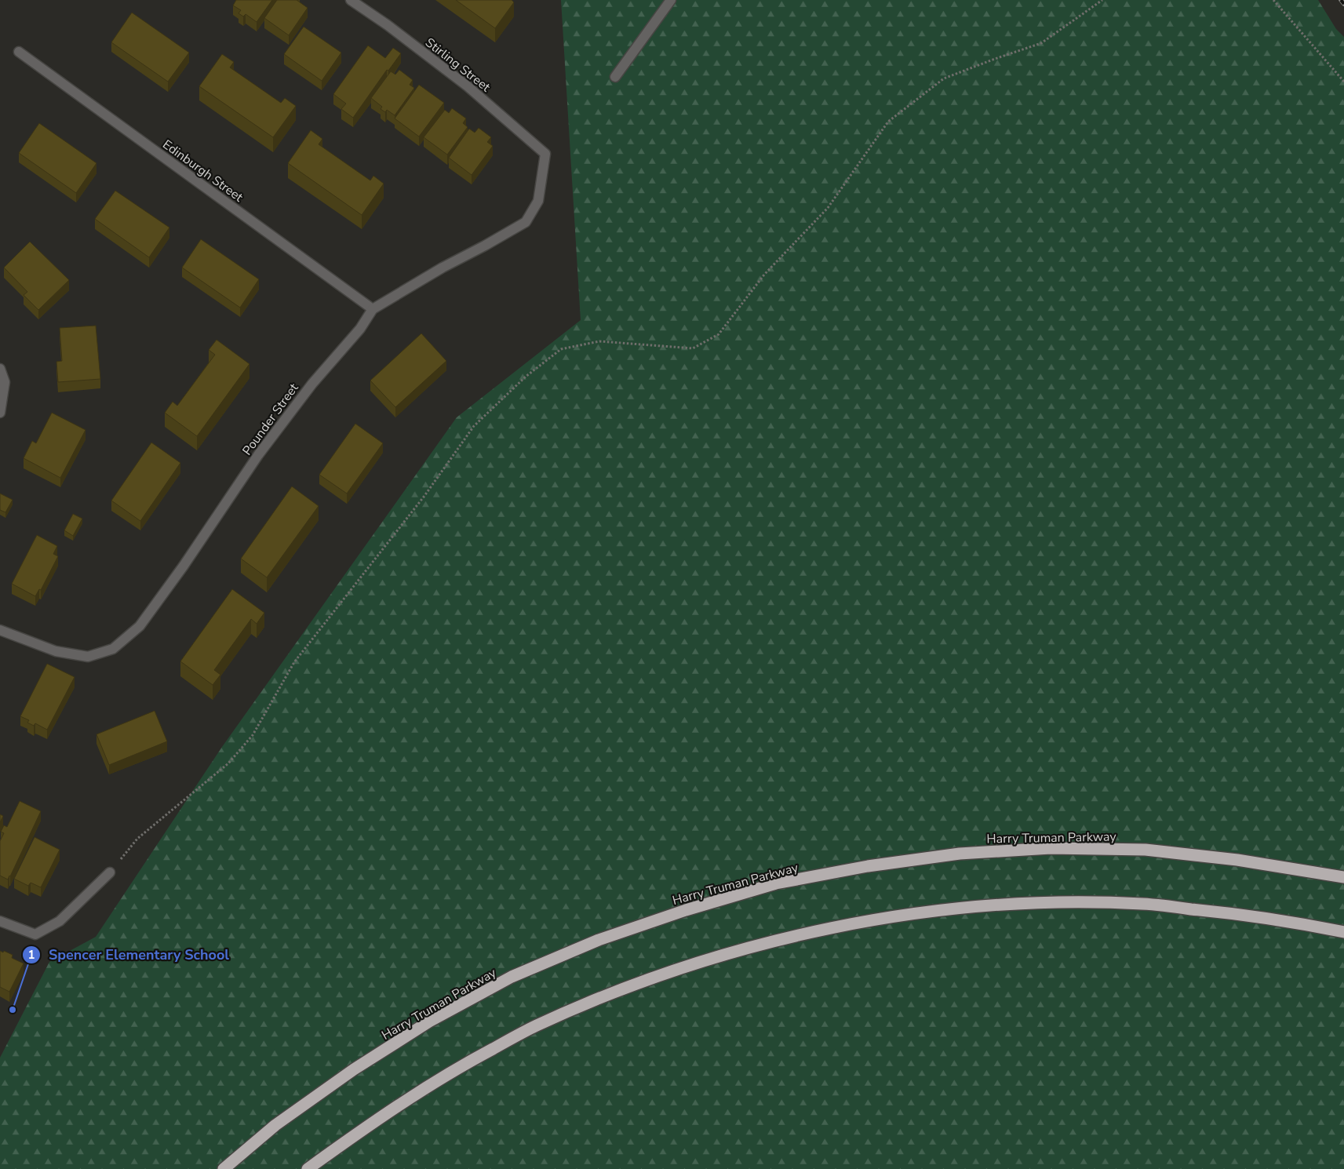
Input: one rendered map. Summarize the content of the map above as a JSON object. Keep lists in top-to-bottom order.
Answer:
{
  "streets": {
    "highway": ["Harry Truman Parkway"],
    "street": ["Stirling Street", "Edinburgh Street", "Pounder Street"]
  },
  "crossings": [
    ["Stirling Street", "Pounder Street"],
    ["Edinburgh Street", "Pounder Street"]
  ],
  "places": ["Spencer Elementary School"]
}
